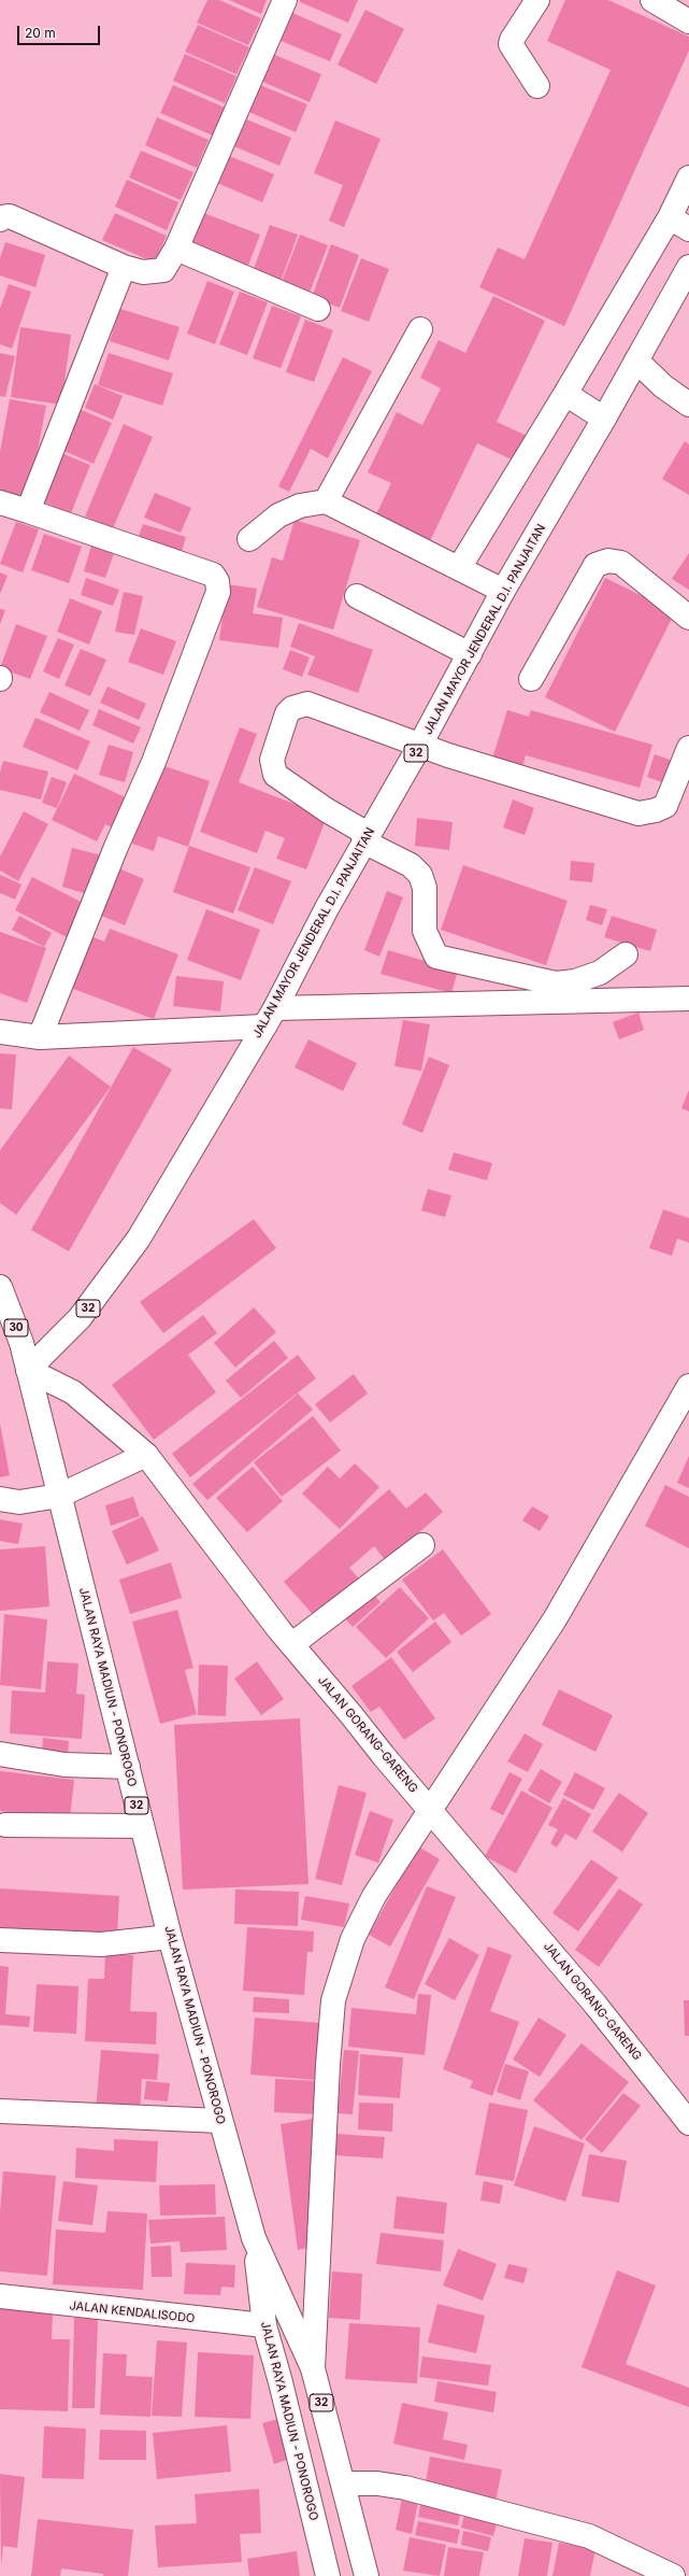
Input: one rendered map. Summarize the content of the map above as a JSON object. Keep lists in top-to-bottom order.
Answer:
{
  "streets": {
    "main road": [
      "JALAN MAYOR JENDERAL D.I. PANJAITAN",
      "32",
      "30",
      "JALAN RAYA MADIUN - PONOROGO",
      "JALAN GORANG-GARENG",
      "JALAN KENDALISODO"
    ]
  },
  "crossings": [
    ["JALAN MAYOR JENDERAL D.I. PANJAITAN", "JALAN RAYA MADIUN - PONOROGO"],
    ["JALAN MAYOR JENDERAL D.I. PANJAITAN", "JALAN GORANG-GARENG"],
    ["JALAN RAYA MADIUN - PONOROGO", "JALAN GORANG-GARENG"],
    ["JALAN RAYA MADIUN - PONOROGO", "JALAN KENDALISODO"]
  ],
  "scale_bar": "20 m"
}
